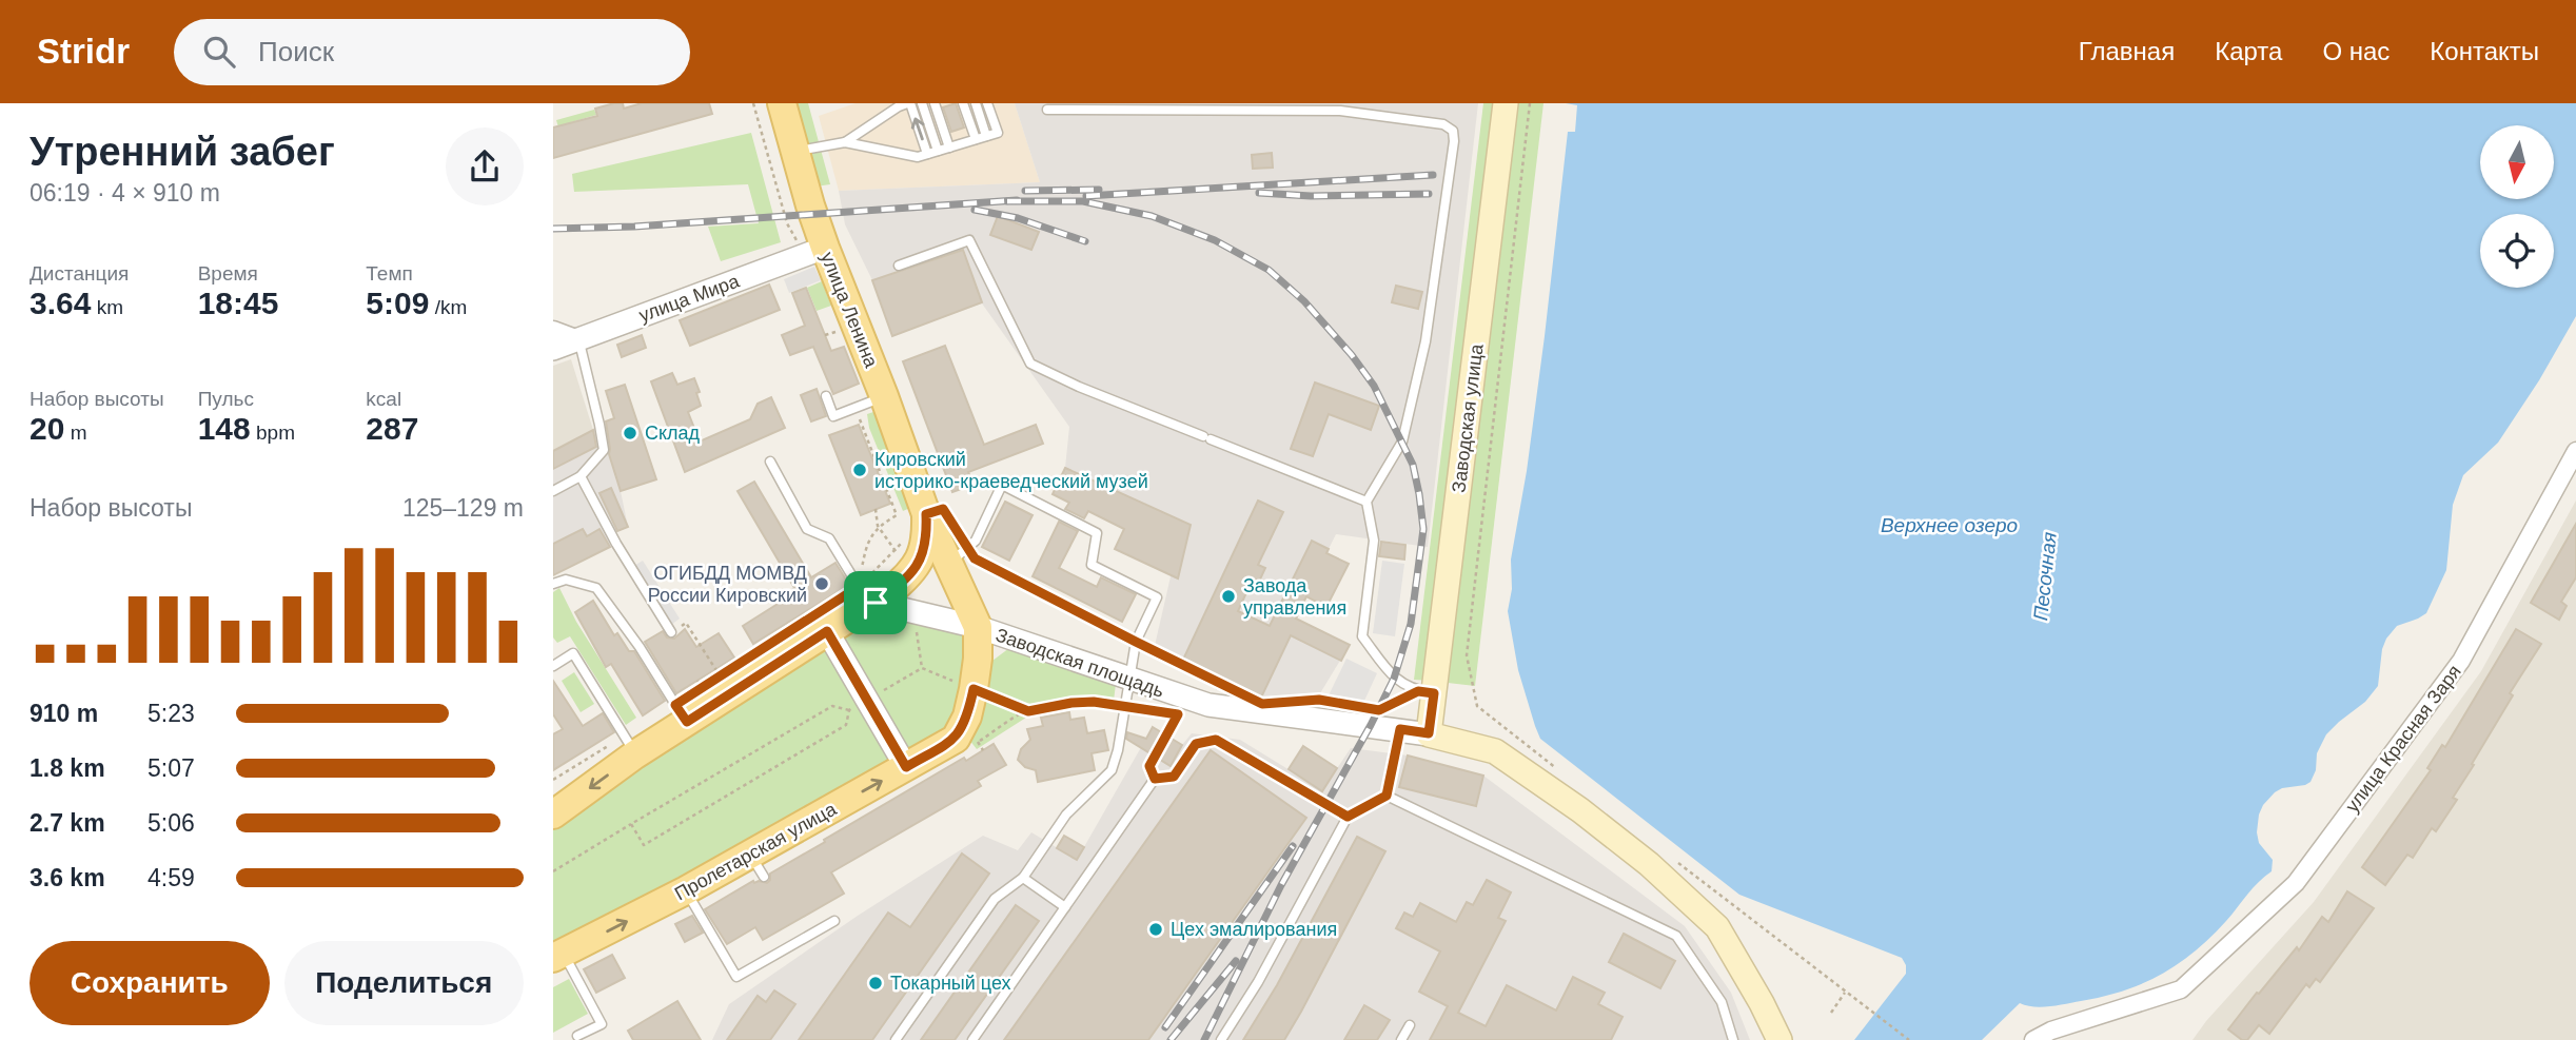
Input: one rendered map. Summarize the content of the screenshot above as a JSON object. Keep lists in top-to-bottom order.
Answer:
{
  "streets": {
    "main road": [
      "улица Ленина",
      "Заводская улица",
      "Заводская площадь",
      "Пролетарская улица"
    ],
    "street": ["улица Мира", "улица Красная Заря"]
  },
  "crossings": [
    ["улица Мира", "улица Ленина"],
    ["улица Ленина", "Заводская площадь"],
    ["Заводская улица", "Заводская площадь"],
    ["Заводская площадь", "Пролетарская улица"]
  ],
  "water": ["Верхнее озеро", "Песочная"],
  "places": [
    "Склад",
    "Кировский историко-краеведческий музей",
    "ОГИБДД МОМВД России Кировский",
    "Завода управления",
    "Цех эмалирования",
    "Токарный цех"
  ],
  "north": "bottom",
  "page": {
    "header": "Stridr",
    "search": "Поиск",
    "nav": [
      "Главная",
      "Карта",
      "О нас",
      "Контакты"
    ],
    "heading": ["Утренний забег", "06:19 · 4 × 910 m"],
    "stats": [
      ["Дистанция", "3.64 km"],
      ["Время", "18:45"],
      ["Темп", "5:09 /km"],
      ["Набор высоты", "20 m"],
      ["Пульс", "148 bpm"],
      ["kcal", "287"]
    ],
    "chart": ["Набор высоты", "125–129 m"],
    "list": [
      {
        "name": "910 m",
        "note": "5:23"
      },
      {
        "name": "1.8 km",
        "note": "5:07"
      },
      {
        "name": "2.7 km",
        "note": "5:06"
      },
      {
        "name": "3.6 km",
        "note": "4:59"
      }
    ],
    "buttons": ["Сохранить", "Поделиться"]
  }
}
